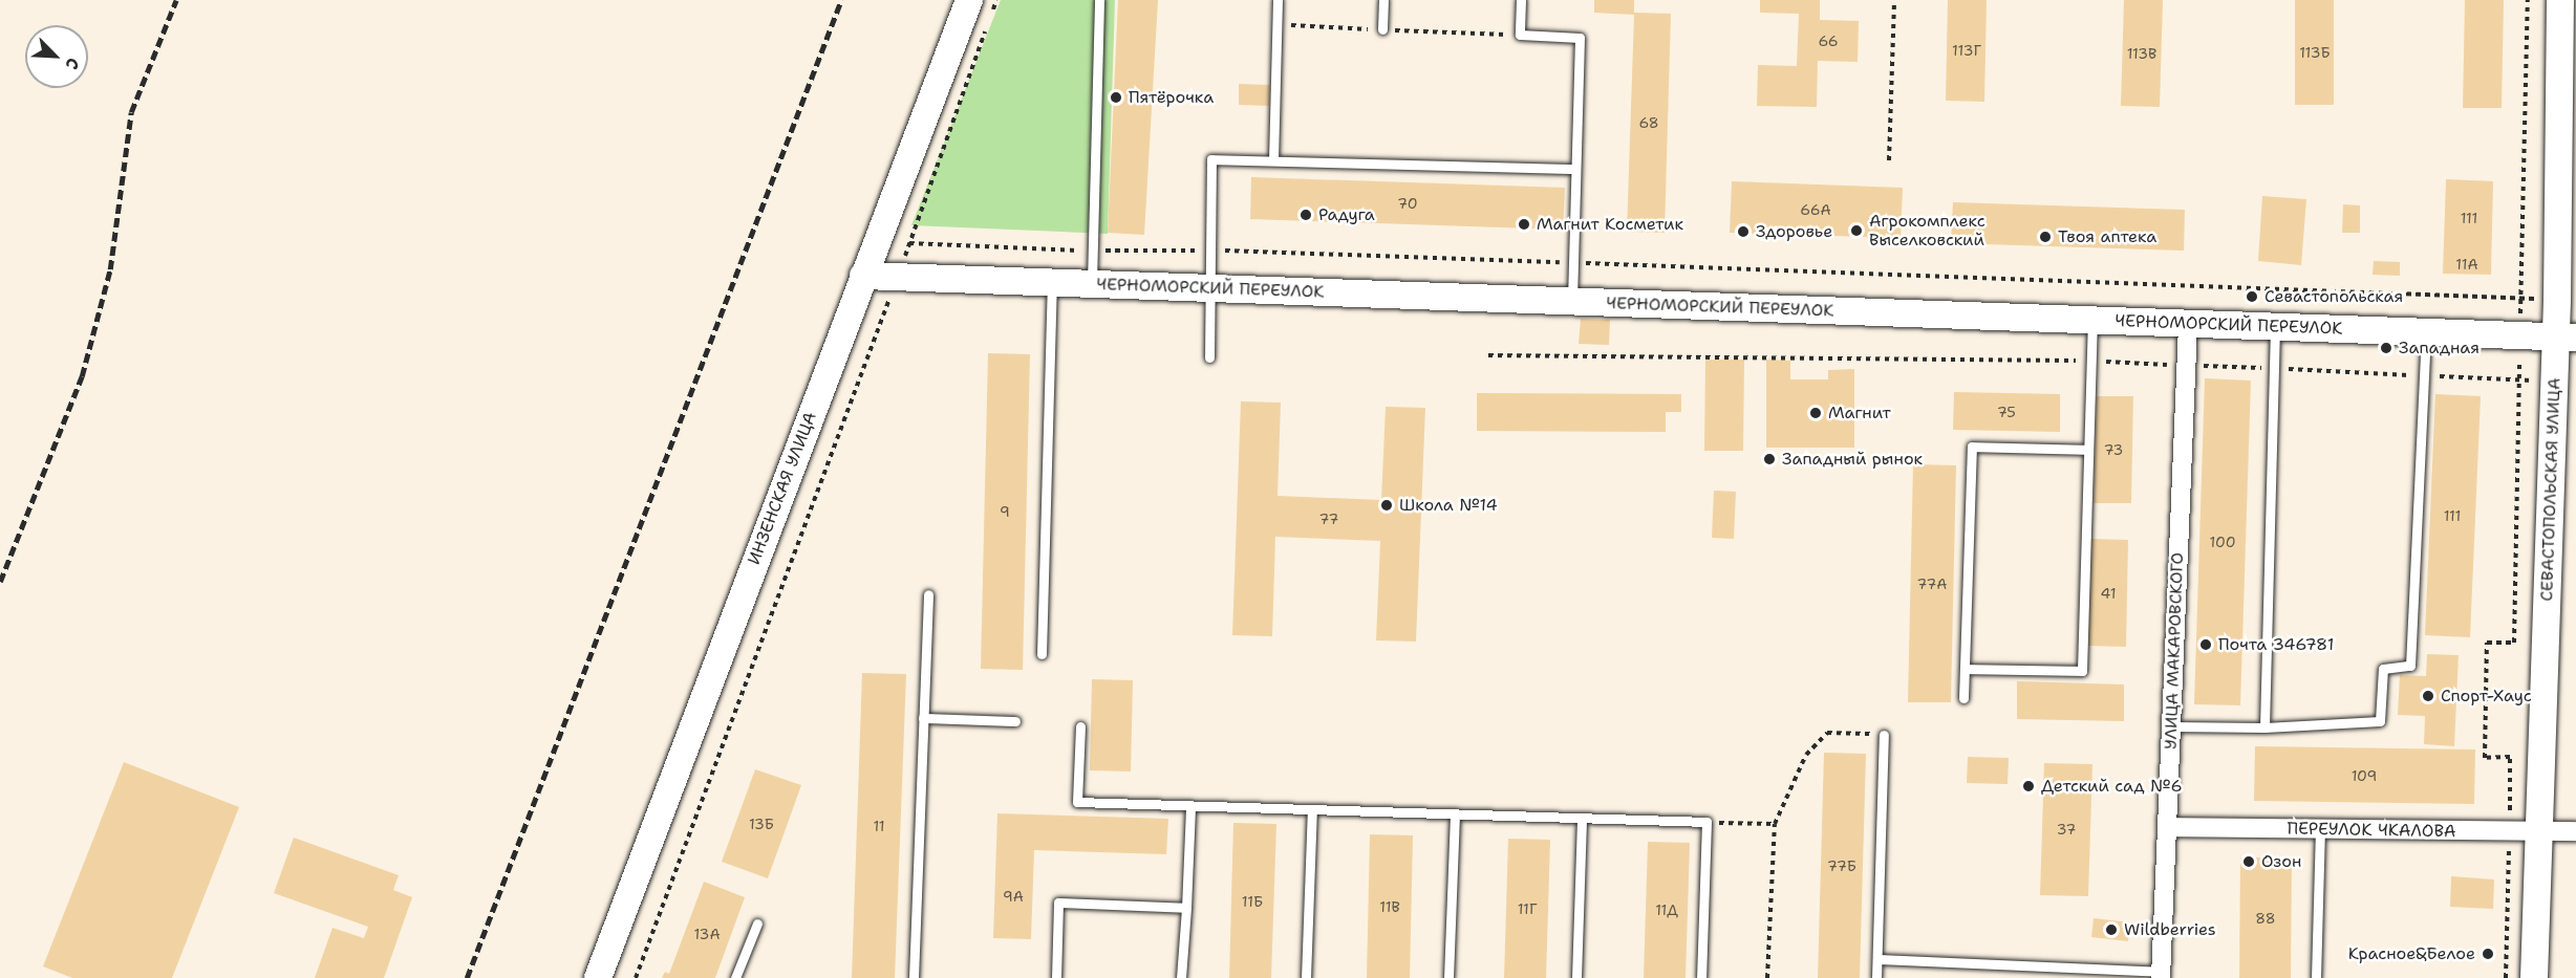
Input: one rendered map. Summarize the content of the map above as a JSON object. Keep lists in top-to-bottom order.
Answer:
{
  "streets": {
    "street": [
      "ЧЕРНОМОРСКИЙ ПЕРЕУЛОК",
      "ИНЗЕНСКАЯ УЛИЦА",
      "СЕВАСТОПОЛЬСКАЯ УЛИЦА",
      "УЛИЦА МАКАРОВСКОГО",
      "ПЕРЕУЛОК ЧКАЛОВА"
    ]
  },
  "crossings": [
    ["ЧЕРНОМОРСКИЙ ПЕРЕУЛОК", "ИНЗЕНСКАЯ УЛИЦА"],
    ["ЧЕРНОМОРСКИЙ ПЕРЕУЛОК", "СЕВАСТОПОЛЬСКАЯ УЛИЦА"],
    ["ЧЕРНОМОРСКИЙ ПЕРЕУЛОК", "УЛИЦА МАКАРОВСКОГО"],
    ["СЕВАСТОПОЛЬСКАЯ УЛИЦА", "ПЕРЕУЛОК ЧКАЛОВА"],
    ["УЛИЦА МАКАРОВСКОГО", "ПЕРЕУЛОК ЧКАЛОВА"]
  ],
  "places": [
    "Пятёрочка",
    "Радуга",
    "Магнит Косметик",
    "Агрокомплекс Выселковский",
    "Здоровье",
    "Твоя аптека",
    "Севастопольская",
    "Западная",
    "Магнит",
    "Западный рынок",
    "Школа №14",
    "Почта 346781",
    "Спорт-Хаус",
    "Детский сад №6",
    "Озон",
    "Wildberries",
    "Красное&Белое"
  ],
  "house_numbers": [
    "66",
    "113Г",
    "113Б",
    "113В",
    "68",
    "70",
    "66А",
    "111",
    "11А",
    "75",
    "73",
    "9",
    "111",
    "77",
    "100",
    "77А",
    "41",
    "109",
    "13Б",
    "11",
    "37",
    "77Б",
    "9А",
    "11Б",
    "11В",
    "11Г",
    "11Д",
    "88",
    "13А"
  ],
  "north": "bottom right"
}
